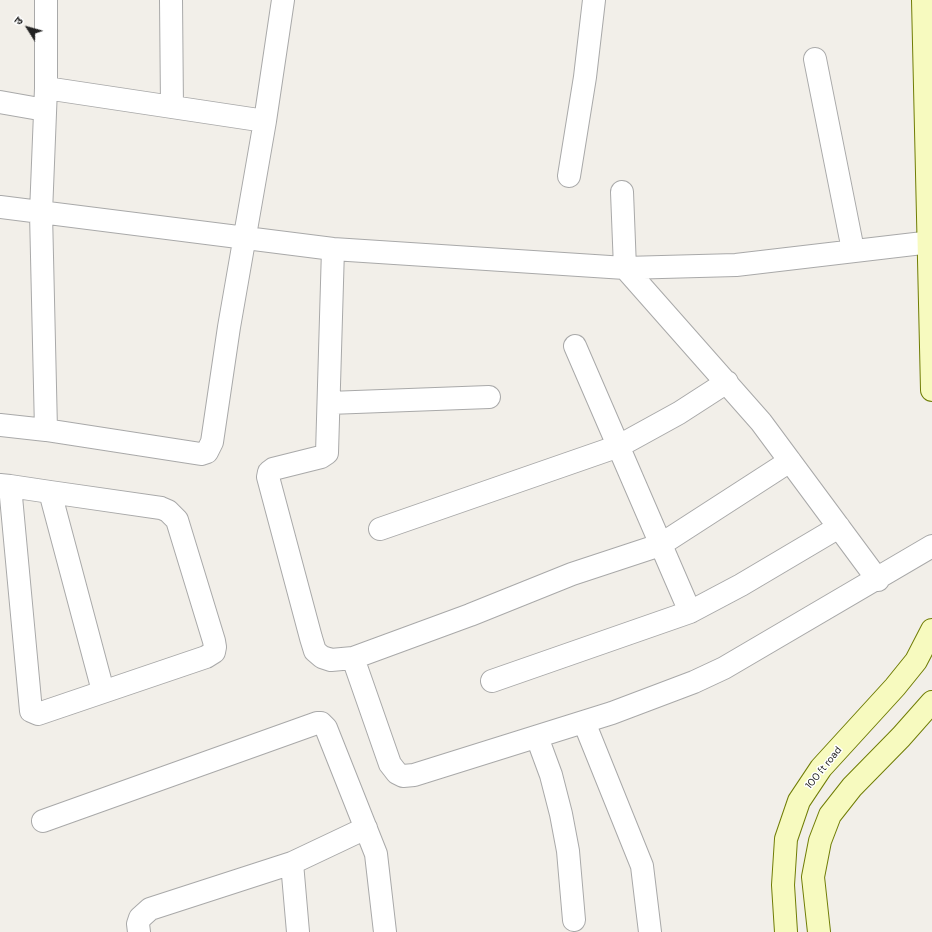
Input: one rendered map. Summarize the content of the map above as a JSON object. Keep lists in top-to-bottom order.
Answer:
{
  "streets": {
    "main road": ["100 ft road"]
  },
  "north": "top left"
}
